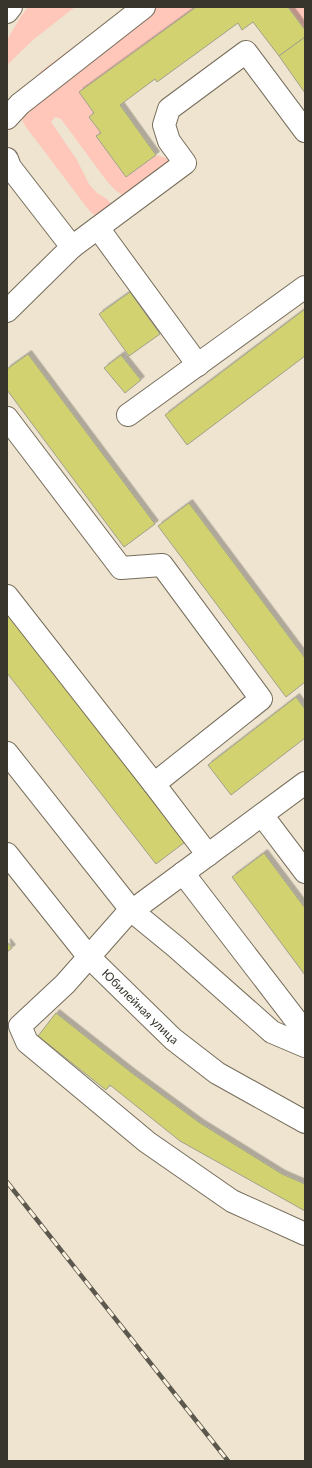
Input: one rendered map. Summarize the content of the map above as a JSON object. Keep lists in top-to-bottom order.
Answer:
{
  "streets": {
    "street": ["Юбилейная улица"]
  }
}
